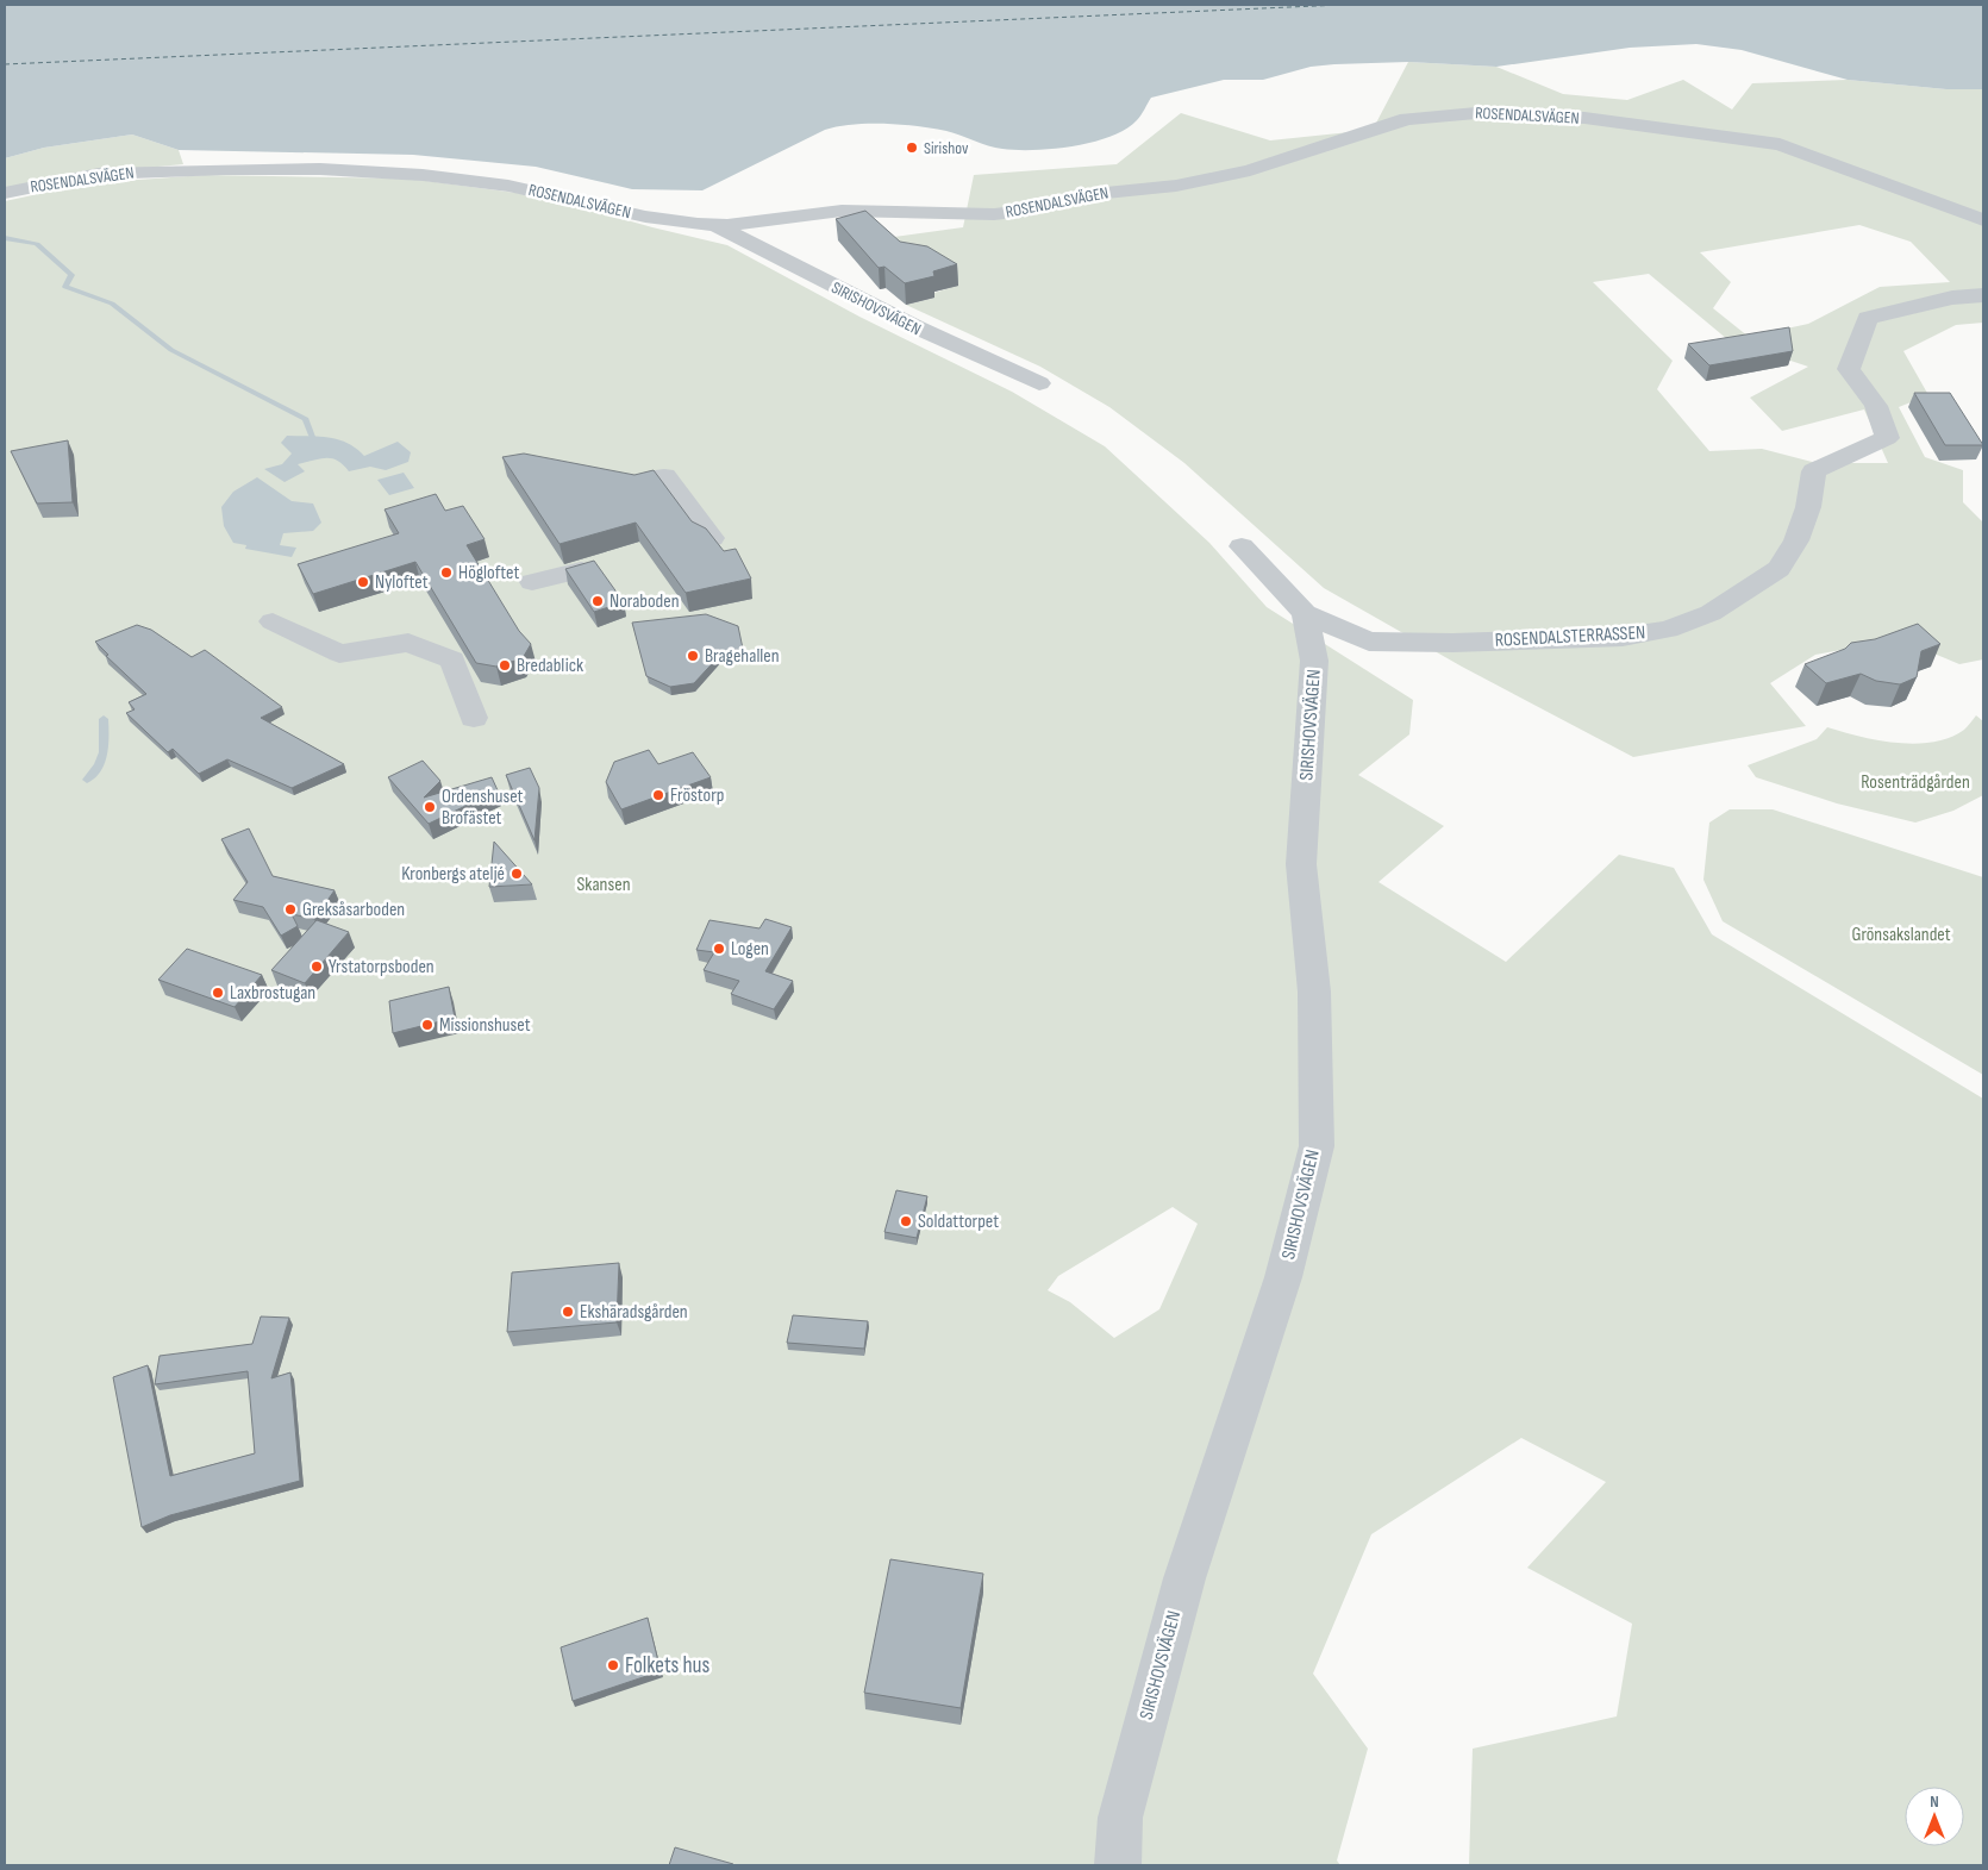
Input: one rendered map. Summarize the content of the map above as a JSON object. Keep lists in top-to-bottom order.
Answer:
{
  "streets": {
    "street": ["ROSENDALSVÄGEN", "SIRISHOVSVÄGEN", "ROSENDALSTERRASSEN"]
  },
  "crossings": [
    ["ROSENDALSVÄGEN", "SIRISHOVSVÄGEN"],
    ["SIRISHOVSVÄGEN", "ROSENDALSTERRASSEN"]
  ],
  "parks": ["Rosenträdgården", "Skansen", "Grönsakslandet"],
  "places": [
    "Sirishov",
    "Högloftet",
    "Nyloftet",
    "Noraboden",
    "Bragehallen",
    "Bredablick",
    "Fröstorp",
    "Ordenshuset Brofästet",
    "Kronbergs ateljé",
    "Greksåsarboden",
    "Logen",
    "Yrstatorpsboden",
    "Laxbrostugan",
    "Missionshuset",
    "Soldattorpet",
    "Ekshäradsgården",
    "Folkets hus"
  ],
  "north": "top"
}
